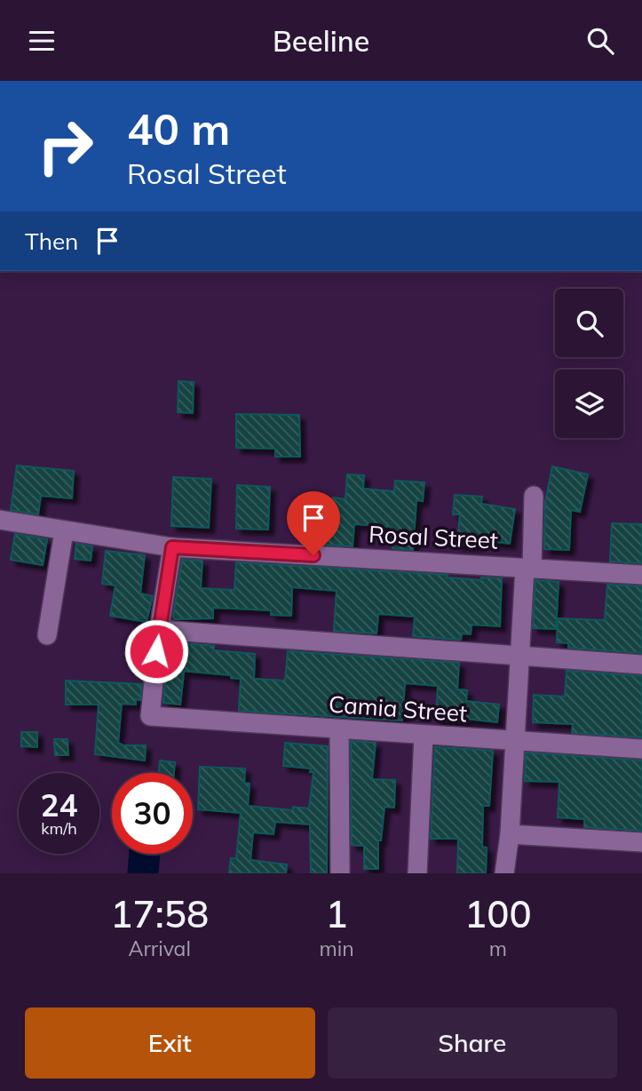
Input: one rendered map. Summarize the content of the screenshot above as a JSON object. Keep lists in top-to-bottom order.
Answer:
{
  "streets": {
    "street": ["Rosal Street", "Camia Street"]
  },
  "page": {
    "header": "Beeline",
    "turn": ["40 m", "Rosal Street"],
    "then": "Then",
    "speed": "24 km/h",
    "limit": "30",
    "eta": [
      "17:58",
      "Arrival",
      "1",
      "min",
      "100",
      "m"
    ],
    "buttons": ["Exit", "Share"]
  }
}
